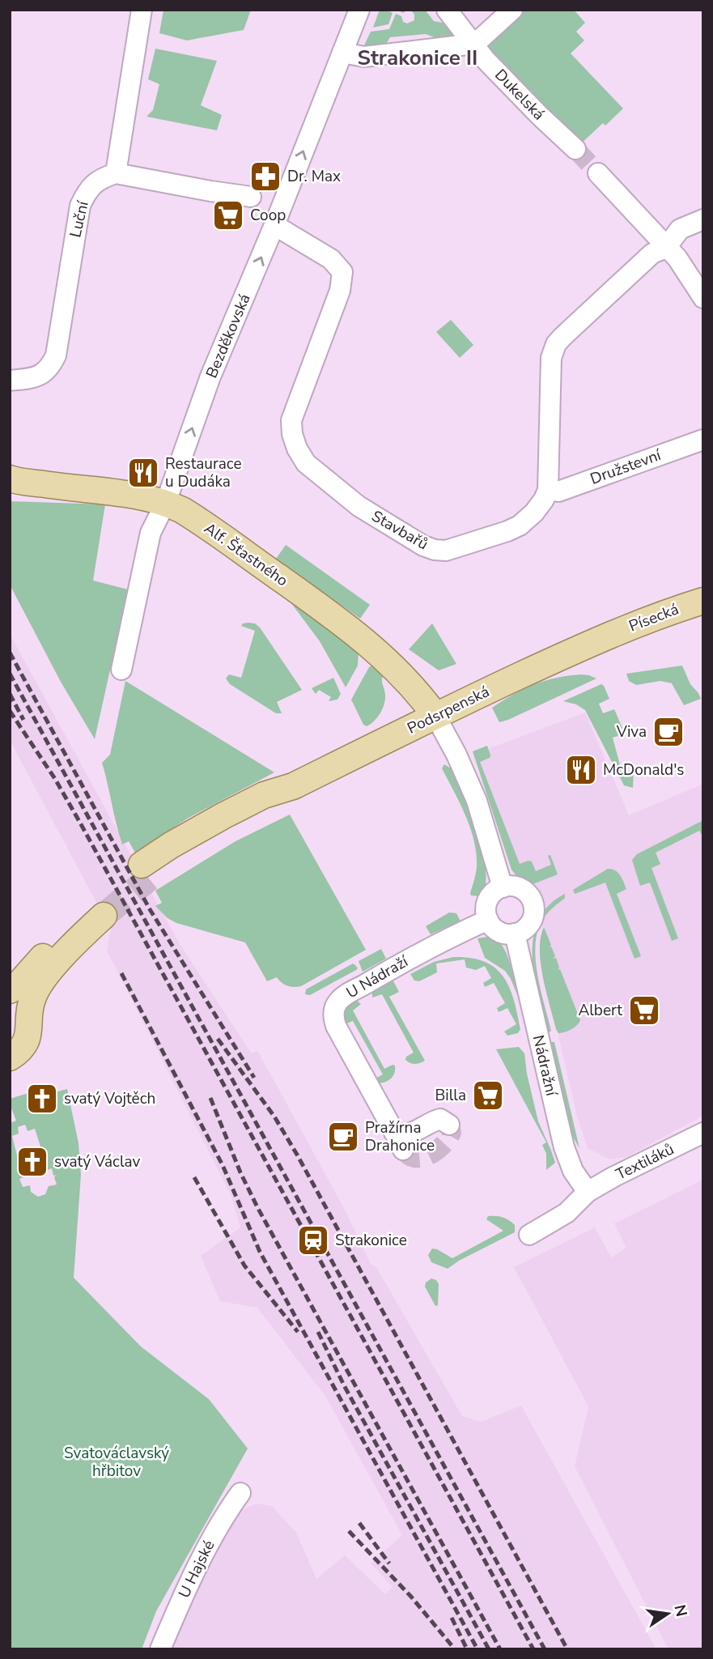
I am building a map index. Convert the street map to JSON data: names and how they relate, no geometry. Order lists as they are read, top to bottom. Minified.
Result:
{"streets":{"main road":["Alf. Šťastného","Písecká","Podsrpenská"],"street":["Dukelská","Luční","Bezděkovská","Družstevní","Stavbařů","U Nádraží","Nádražní","Textiláků","U Hajské"]},"crossings":[["Bezděkovská","Stavbařů"],["Bezděkovská","Alf. Šťastného"],["Družstevní","Stavbařů"],["Alf. Šťastného","Podsrpenská"],["Písecká","Podsrpenská"],["U Nádraží","Nádražní"],["Nádražní","Textiláků"]],"one_way":["Bezděkovská"],"districts":["Strakonice II"],"parks":["Svatováclavský hřbitov"],"places":{"pharmacy":["Dr. Max"],"supermarket":["Coop","Albert","Billa"],"restaurant":["Restaurace u Dudáka","McDonald's"],"cafe":["Viva","Pražírna Drahonice"],"church":["svatý Vojtěch","svatý Václav"],"station":["Strakonice"]},"north":"right"}
